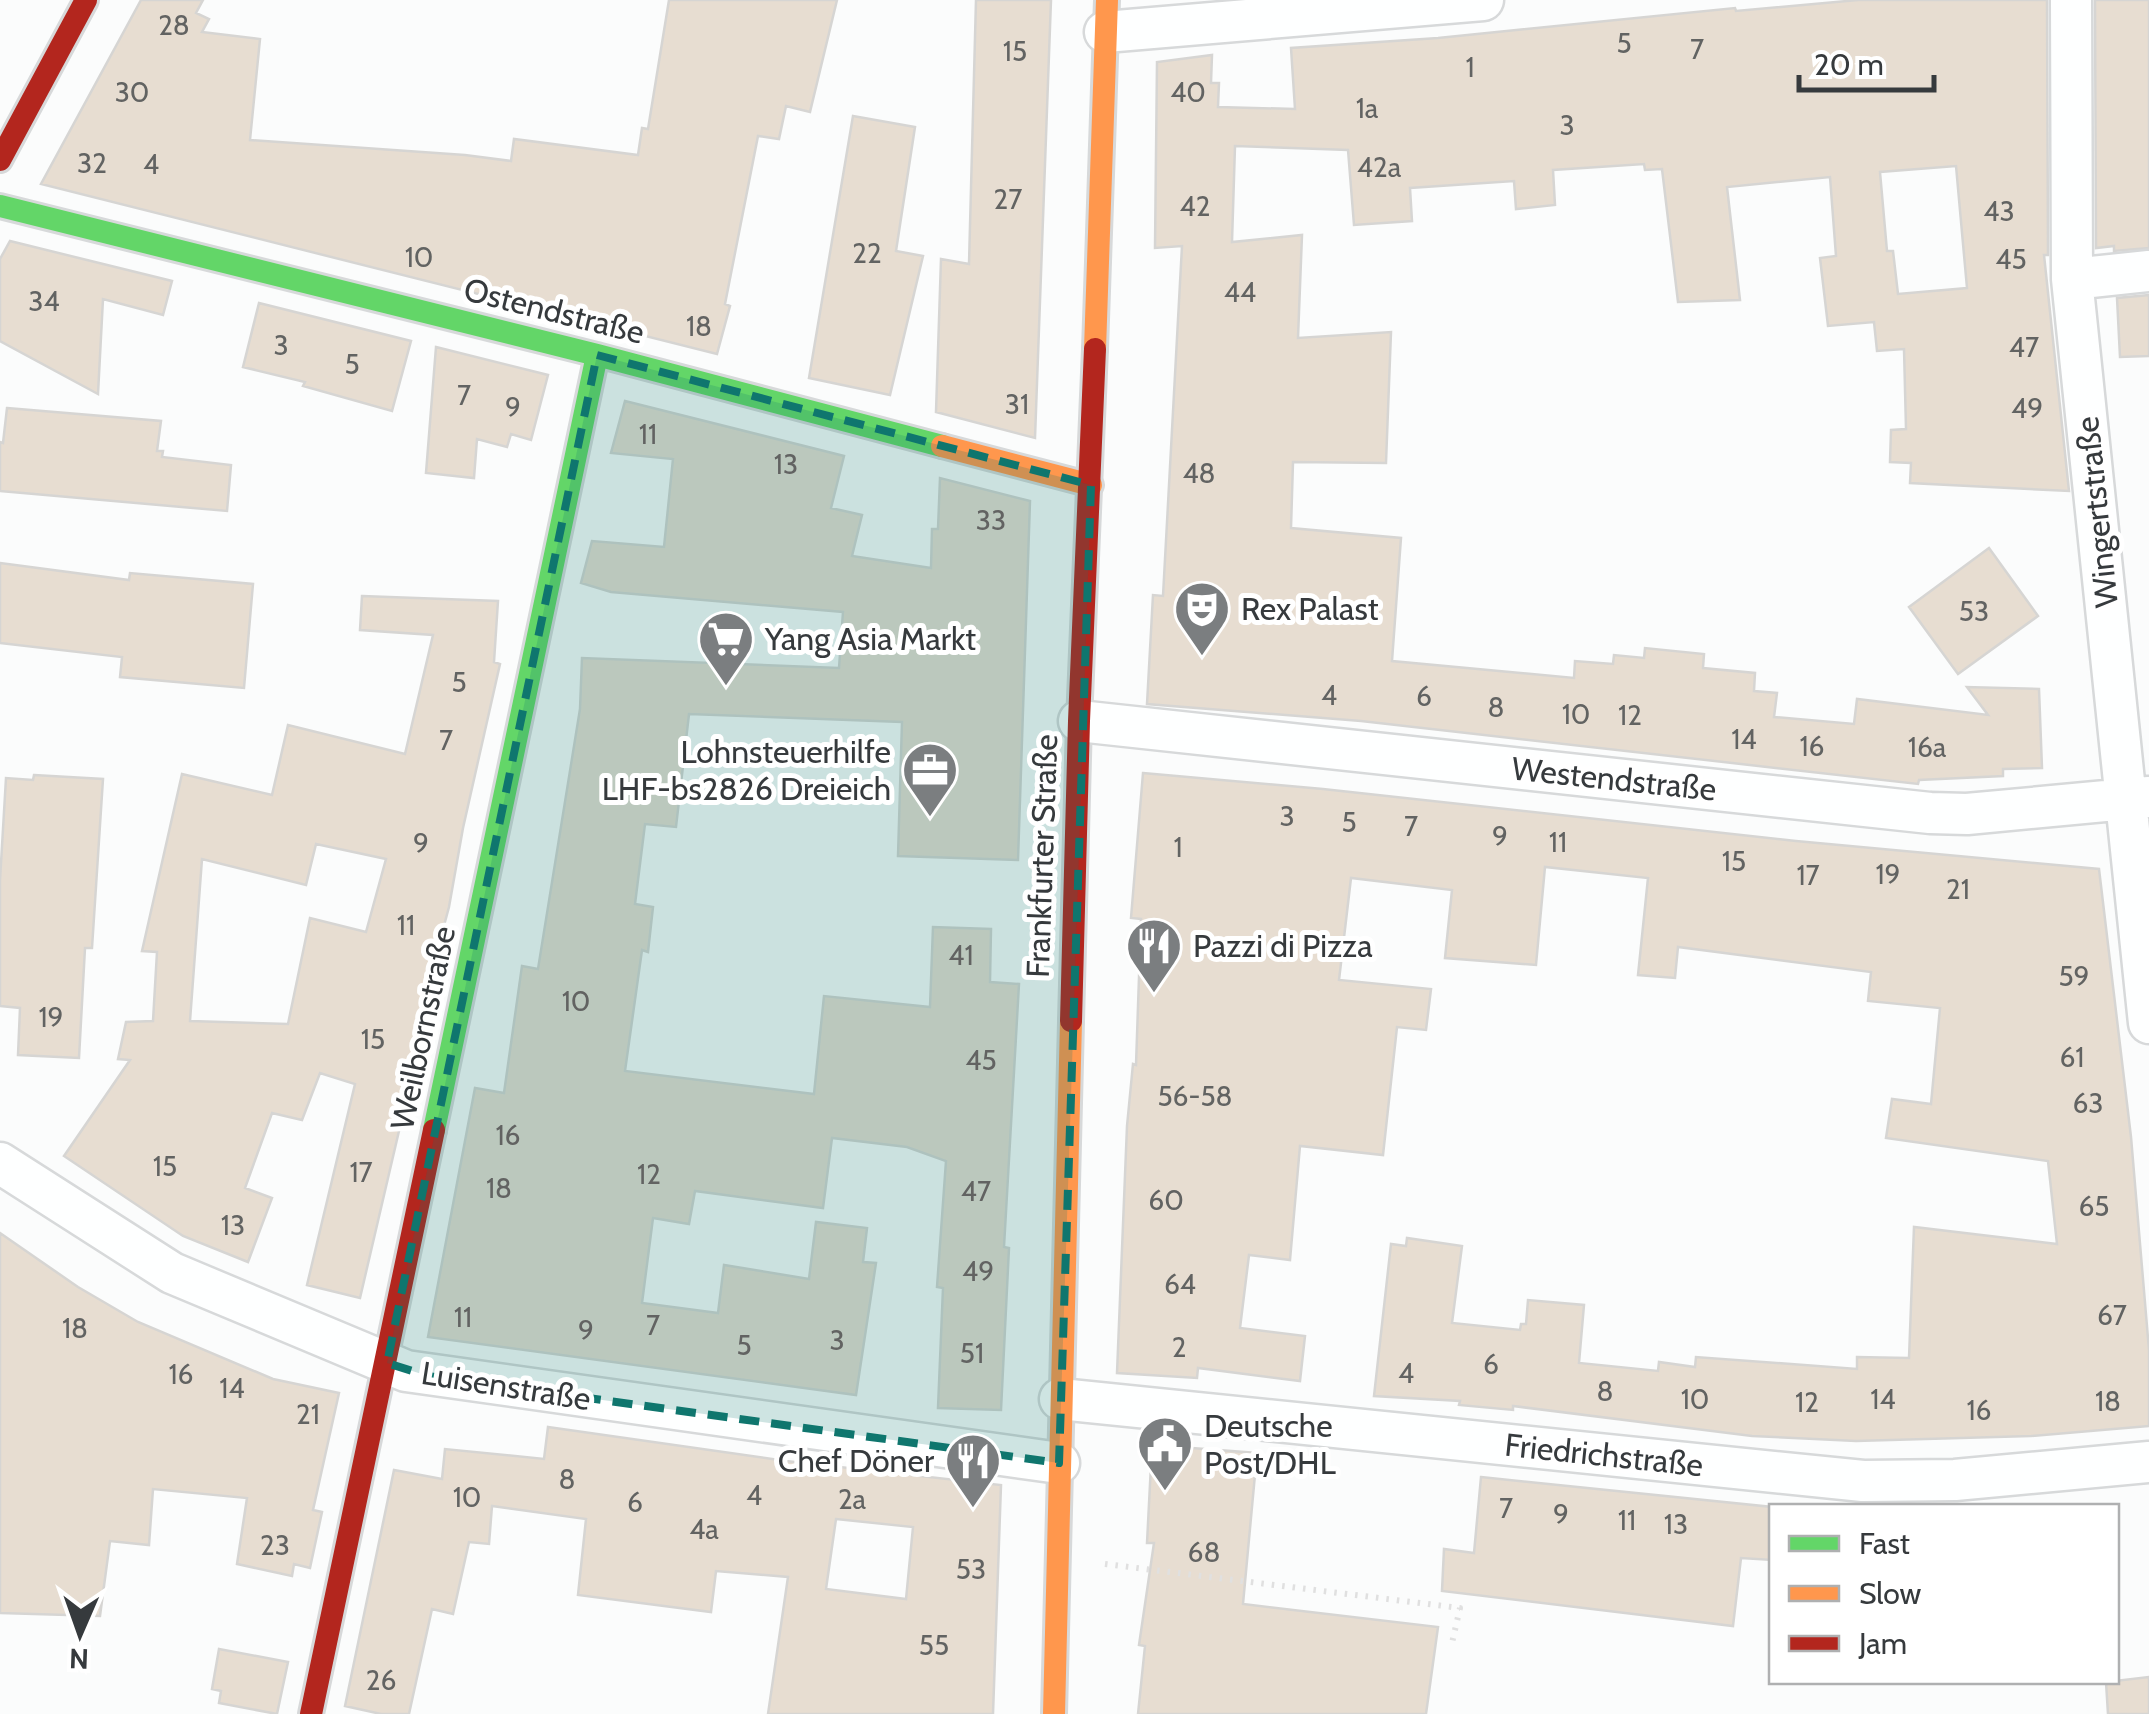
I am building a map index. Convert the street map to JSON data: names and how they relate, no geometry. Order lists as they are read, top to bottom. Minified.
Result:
{"streets":{"street":["Ostendstraße","Wingertstraße","Westendstraße","Frankfurter Straße","Weilbornstraße","Luisenstraße","Friedrichstraße"]},"crossings":[["Ostendstraße","Frankfurter Straße"],["Ostendstraße","Weilbornstraße"],["Wingertstraße","Westendstraße"],["Westendstraße","Frankfurter Straße"],["Frankfurter Straße","Luisenstraße"],["Frankfurter Straße","Friedrichstraße"],["Weilbornstraße","Luisenstraße"]],"places":{"theatre":["Rex Palast"],"supermarket":["Yang Asia Markt"],"office":["Lohnsteuerhilfe LHF-bs2826 Dreieich"],"restaurant":["Pazzi di Pizza","Chef Döner"],"public building":["Deutsche Post/DHL"]},"house_numbers":["28","5","7","15","1","30","40","1a","3","32","4","42a","27","42","43","22","10","45","44","34","18","3","47","5","7","31","9","49","11","13","48","33","53","5","4","6","8","10","12","14","7","16","16a","3","5","7","9","11","9","1","15","19","17","21","11","41","59","10","19","15","61","45","56-58","63","16","15","17","12","18","47","60","65","13","49","64","67","11","7","18","9","3","5","2","51","6","4","16","14","8","10","14","18","12","16","21","8","4","10","2a","6","7","9","11","13","4a","23","68","53","55","26"],"legend":["Fast","Slow","Jam"],"scale_bar":"20 m","north":"bottom"}
